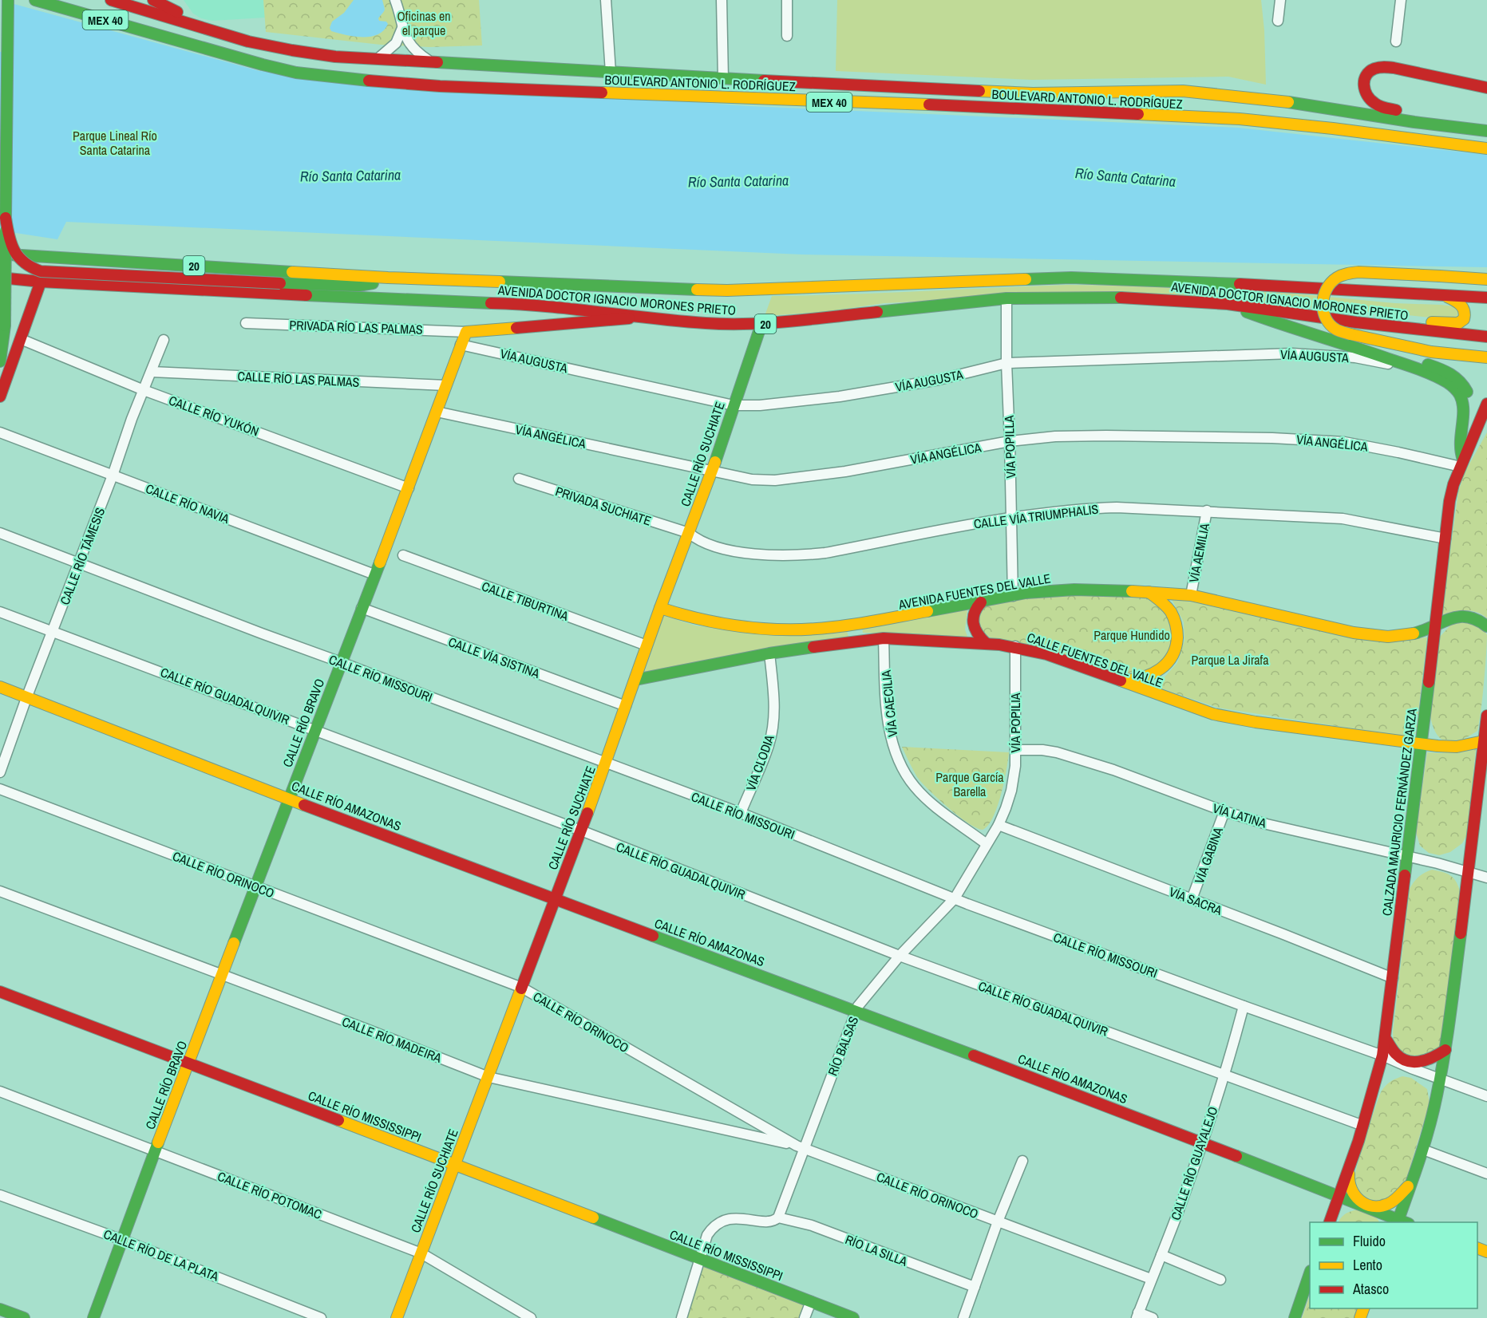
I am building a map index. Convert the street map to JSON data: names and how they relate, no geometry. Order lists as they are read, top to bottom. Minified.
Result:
{"streets":{"main road":["MEX 40","BOULEVARD ANTONIO L. RODRÍGUEZ","20","AVENIDA DOCTOR IGNACIO MORONES PRIETO","CALLE RÍO SUCHIATE","AVENIDA FUENTES DEL VALLE","CALLE FUENTES DEL VALLE","CALLE RÍO BRAVO","CALLE RÍO AMAZONAS","CALZADA MAURICIO FERNÁNDEZ GARZA","CALLE RÍO MISSISSIPPI"],"street":["PRIVADA RÍO LAS PALMAS","VÍA AUGUSTA","CALLE RÍO LAS PALMAS","CALLE RÍO YUKÓN","VÍA ANGÉLICA","VÍA POPILLA","CALLE RÍO NAVIA","PRIVADA SUCHIATE","CALLE VÍA TRIUMPHALIS","VÍA AEMILIA","CALLE RÍO TÁMESIS","CALLE TIBURTINA","CALLE VÍA SISTINA","CALLE RÍO MISSOURI","CALLE RÍO GUADALQUIVIR","VÍA CAECILIA","VÍA POPILIA","VÍA CLODIA","VÍA LATINA","VÍA GABINA","CALLE RÍO ORINOCO","VÍA SACRA","CALLE RÍO MADEIRA","RÍO BALSAS","CALLE RÍO GUAYALEJO","CALLE RÍO POTOMAC","RÍO LA SILLA","CALLE RÍO DE LA PLATA"]},"crossings":[["AVENIDA DOCTOR IGNACIO MORONES PRIETO","VÍA POPILLA"],["AVENIDA DOCTOR IGNACIO MORONES PRIETO","CALLE RÍO SUCHIATE"],["PRIVADA RÍO LAS PALMAS","CALLE RÍO BRAVO"],["VÍA AUGUSTA","VÍA POPILLA"],["VÍA AUGUSTA","CALLE RÍO SUCHIATE"],["VÍA AUGUSTA","CALLE RÍO BRAVO"],["CALLE RÍO LAS PALMAS","CALLE RÍO TÁMESIS"],["CALLE RÍO LAS PALMAS","CALLE RÍO BRAVO"],["CALLE RÍO YUKÓN","CALLE RÍO TÁMESIS"],["CALLE RÍO YUKÓN","CALLE RÍO BRAVO"],["VÍA ANGÉLICA","VÍA POPILLA"],["VÍA ANGÉLICA","CALLE RÍO SUCHIATE"],["VÍA ANGÉLICA","CALLE RÍO BRAVO"],["VÍA ANGÉLICA","CALZADA MAURICIO FERNÁNDEZ GARZA"],["VÍA POPILLA","CALLE VÍA TRIUMPHALIS"],["VÍA POPILLA","AVENIDA FUENTES DEL VALLE"],["CALLE RÍO SUCHIATE","PRIVADA SUCHIATE"],["CALLE RÍO SUCHIATE","CALLE VÍA TRIUMPHALIS"],["CALLE RÍO SUCHIATE","AVENIDA FUENTES DEL VALLE"],["CALLE RÍO SUCHIATE","CALLE TIBURTINA"],["CALLE RÍO SUCHIATE","CALLE VÍA SISTINA"],["CALLE RÍO SUCHIATE","CALLE FUENTES DEL VALLE"],["CALLE RÍO SUCHIATE","CALLE RÍO MISSOURI"],["CALLE RÍO SUCHIATE","CALLE RÍO GUADALQUIVIR"],["CALLE RÍO SUCHIATE","CALLE RÍO AMAZONAS"],["CALLE RÍO SUCHIATE","CALLE RÍO ORINOCO"],["CALLE RÍO SUCHIATE","CALLE RÍO MADEIRA"],["CALLE RÍO SUCHIATE","CALLE RÍO MISSISSIPPI"],["CALLE RÍO SUCHIATE","CALLE RÍO POTOMAC"],["CALLE RÍO NAVIA","CALLE RÍO TÁMESIS"],["CALLE RÍO NAVIA","CALLE RÍO BRAVO"],["PRIVADA SUCHIATE","CALLE VÍA TRIUMPHALIS"],["CALLE VÍA TRIUMPHALIS","VÍA AEMILIA"],["CALLE VÍA TRIUMPHALIS","CALZADA MAURICIO FERNÁNDEZ GARZA"],["VÍA AEMILIA","AVENIDA FUENTES DEL VALLE"],["CALLE RÍO TÁMESIS","CALLE RÍO MISSOURI"],["CALLE RÍO TÁMESIS","CALLE RÍO GUADALQUIVIR"],["CALLE RÍO TÁMESIS","CALLE RÍO AMAZONAS"],["AVENIDA FUENTES DEL VALLE","CALZADA MAURICIO FERNÁNDEZ GARZA"],["CALLE VÍA SISTINA","CALLE RÍO BRAVO"],["CALLE FUENTES DEL VALLE","VÍA CAECILIA"],["CALLE FUENTES DEL VALLE","VÍA POPILIA"],["CALLE FUENTES DEL VALLE","VÍA CLODIA"],["CALLE FUENTES DEL VALLE","CALZADA MAURICIO FERNÁNDEZ GARZA"],["CALLE RÍO MISSOURI","CALLE RÍO BRAVO"],["CALLE RÍO MISSOURI","VÍA POPILIA"],["CALLE RÍO MISSOURI","VÍA CLODIA"],["CALLE RÍO MISSOURI","CALZADA MAURICIO FERNÁNDEZ GARZA"],["CALLE RÍO MISSOURI","RÍO BALSAS"],["CALLE RÍO MISSOURI","CALLE RÍO GUAYALEJO"],["CALLE RÍO GUADALQUIVIR","CALLE RÍO BRAVO"],["CALLE RÍO GUADALQUIVIR","CALZADA MAURICIO FERNÁNDEZ GARZA"],["CALLE RÍO GUADALQUIVIR","RÍO BALSAS"],["CALLE RÍO GUADALQUIVIR","CALLE RÍO GUAYALEJO"],["VÍA CAECILIA","VÍA POPILIA"],["CALLE RÍO BRAVO","CALLE RÍO AMAZONAS"],["CALLE RÍO BRAVO","CALLE RÍO ORINOCO"],["CALLE RÍO BRAVO","CALLE RÍO MADEIRA"],["CALLE RÍO BRAVO","CALLE RÍO MISSISSIPPI"],["CALLE RÍO BRAVO","CALLE RÍO POTOMAC"],["CALLE RÍO BRAVO","CALLE RÍO DE LA PLATA"],["VÍA POPILIA","VÍA LATINA"],["VÍA POPILIA","VÍA SACRA"],["VÍA POPILIA","RÍO BALSAS"],["CALLE RÍO AMAZONAS","CALZADA MAURICIO FERNÁNDEZ GARZA"],["CALLE RÍO AMAZONAS","RÍO BALSAS"],["CALLE RÍO AMAZONAS","CALLE RÍO GUAYALEJO"],["CALZADA MAURICIO FERNÁNDEZ GARZA","VÍA LATINA"],["CALZADA MAURICIO FERNÁNDEZ GARZA","VÍA SACRA"],["VÍA LATINA","VÍA GABINA"],["VÍA GABINA","VÍA SACRA"],["CALLE RÍO ORINOCO","CALLE RÍO MADEIRA"],["CALLE RÍO ORINOCO","RÍO BALSAS"],["CALLE RÍO ORINOCO","CALLE RÍO GUAYALEJO"],["CALLE RÍO MADEIRA","RÍO BALSAS"],["RÍO BALSAS","RÍO LA SILLA"],["CALLE RÍO MISSISSIPPI","RÍO LA SILLA"]],"water":["Río Santa Catarina"],"parks":["Oficinas en el parque","Parque Lineal Río Santa Catarina","Parque Hundido","Parque La Jirafa","Parque García Barella"],"legend":["Fluido","Lento","Atasco"]}
